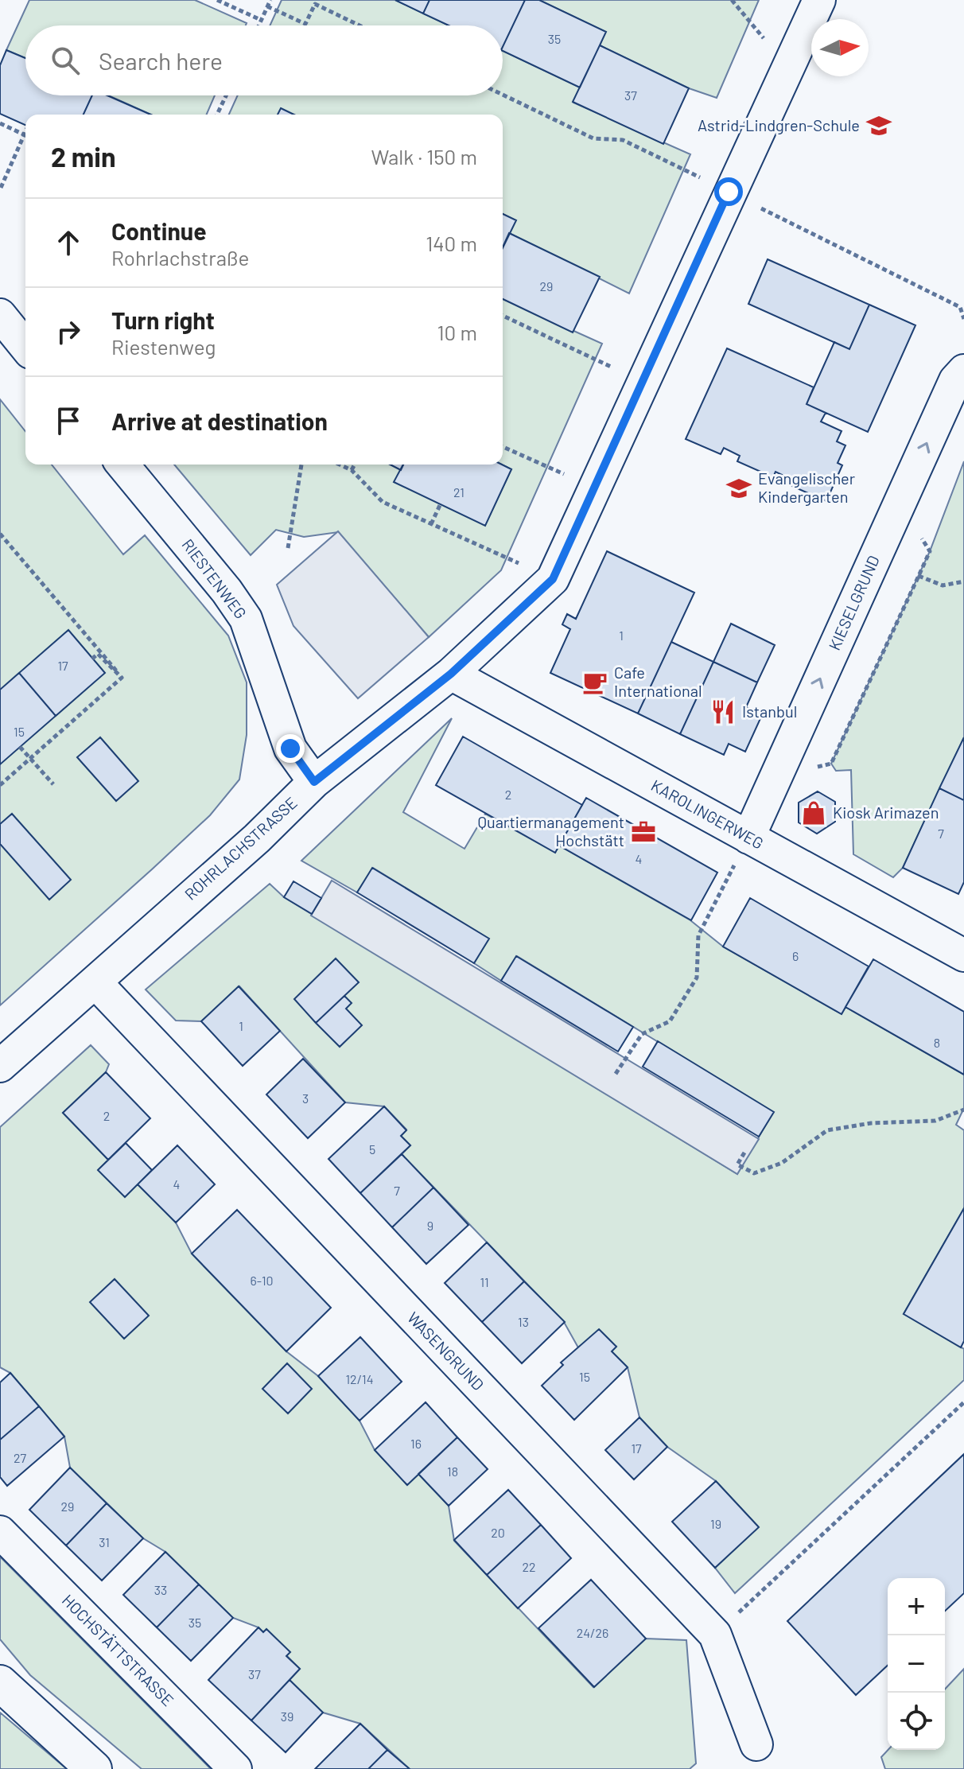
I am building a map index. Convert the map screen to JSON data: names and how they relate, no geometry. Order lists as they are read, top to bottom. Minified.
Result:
{"streets":{"street":["RIESTENWEG","KIESELGRUND","KAROLINGERWEG","ROHRLACHSTRASSE","WASENGRUND","HOCHSTÄTTSTRASSE"]},"crossings":[["RIESTENWEG","ROHRLACHSTRASSE"],["KIESELGRUND","KAROLINGERWEG"],["KAROLINGERWEG","ROHRLACHSTRASSE"],["ROHRLACHSTRASSE","WASENGRUND"]],"one_way":["KIESELGRUND"],"places":{"school or university":["Astrid-Lindgren-Schule","Evangelischer Kindergarten"],"cafe":["Cafe International"],"restaurant":["Istanbul"],"shop":["Kiosk Arimazen"],"office":["Quartiermanagement Hochstätt"]},"house_numbers":["35","37","29","21","1","17","15","2","7","4","6","1","8","3","2","5","4","7","9","6-10","11","13","15","12/14","16","17","27","18","29","19","20","31","22","33","35","24/26","37","39"],"north":"right","page":{"search":"Search here","heading":["2 min","Walk · 150 m"],"list":[["Continue","Rohrlachstraße","140 m"],["Turn right","Riestenweg","10 m"],"Arrive at destination"],"map_buttons":["+","−"]}}
